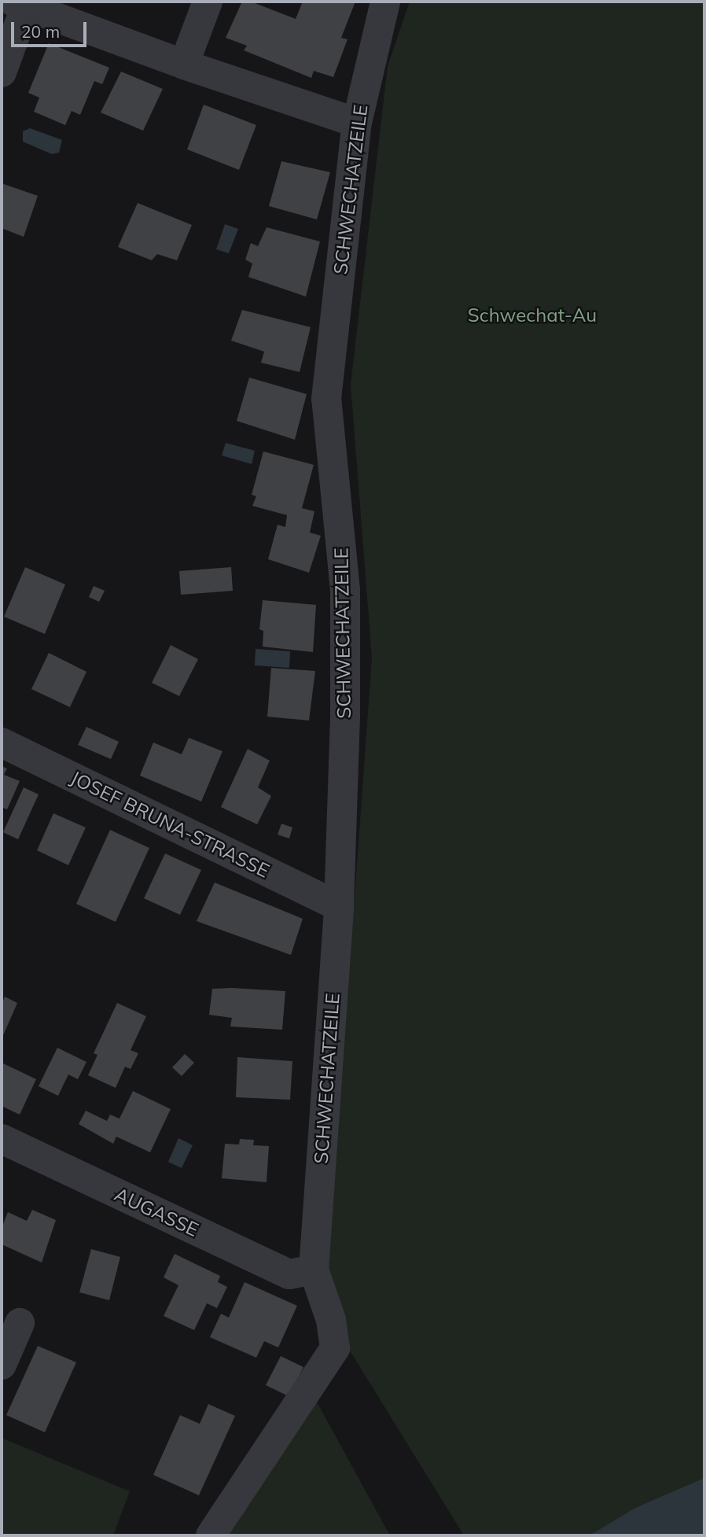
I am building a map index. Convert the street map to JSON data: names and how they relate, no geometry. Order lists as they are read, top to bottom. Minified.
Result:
{"streets":{"street":["SCHWECHATZEILE","JOSEF BRUNA-STRASSE","AUGASSE"]},"crossings":[["SCHWECHATZEILE","JOSEF BRUNA-STRASSE"],["SCHWECHATZEILE","AUGASSE"]],"parks":["Schwechat-Au"],"scale_bar":"20 m"}
